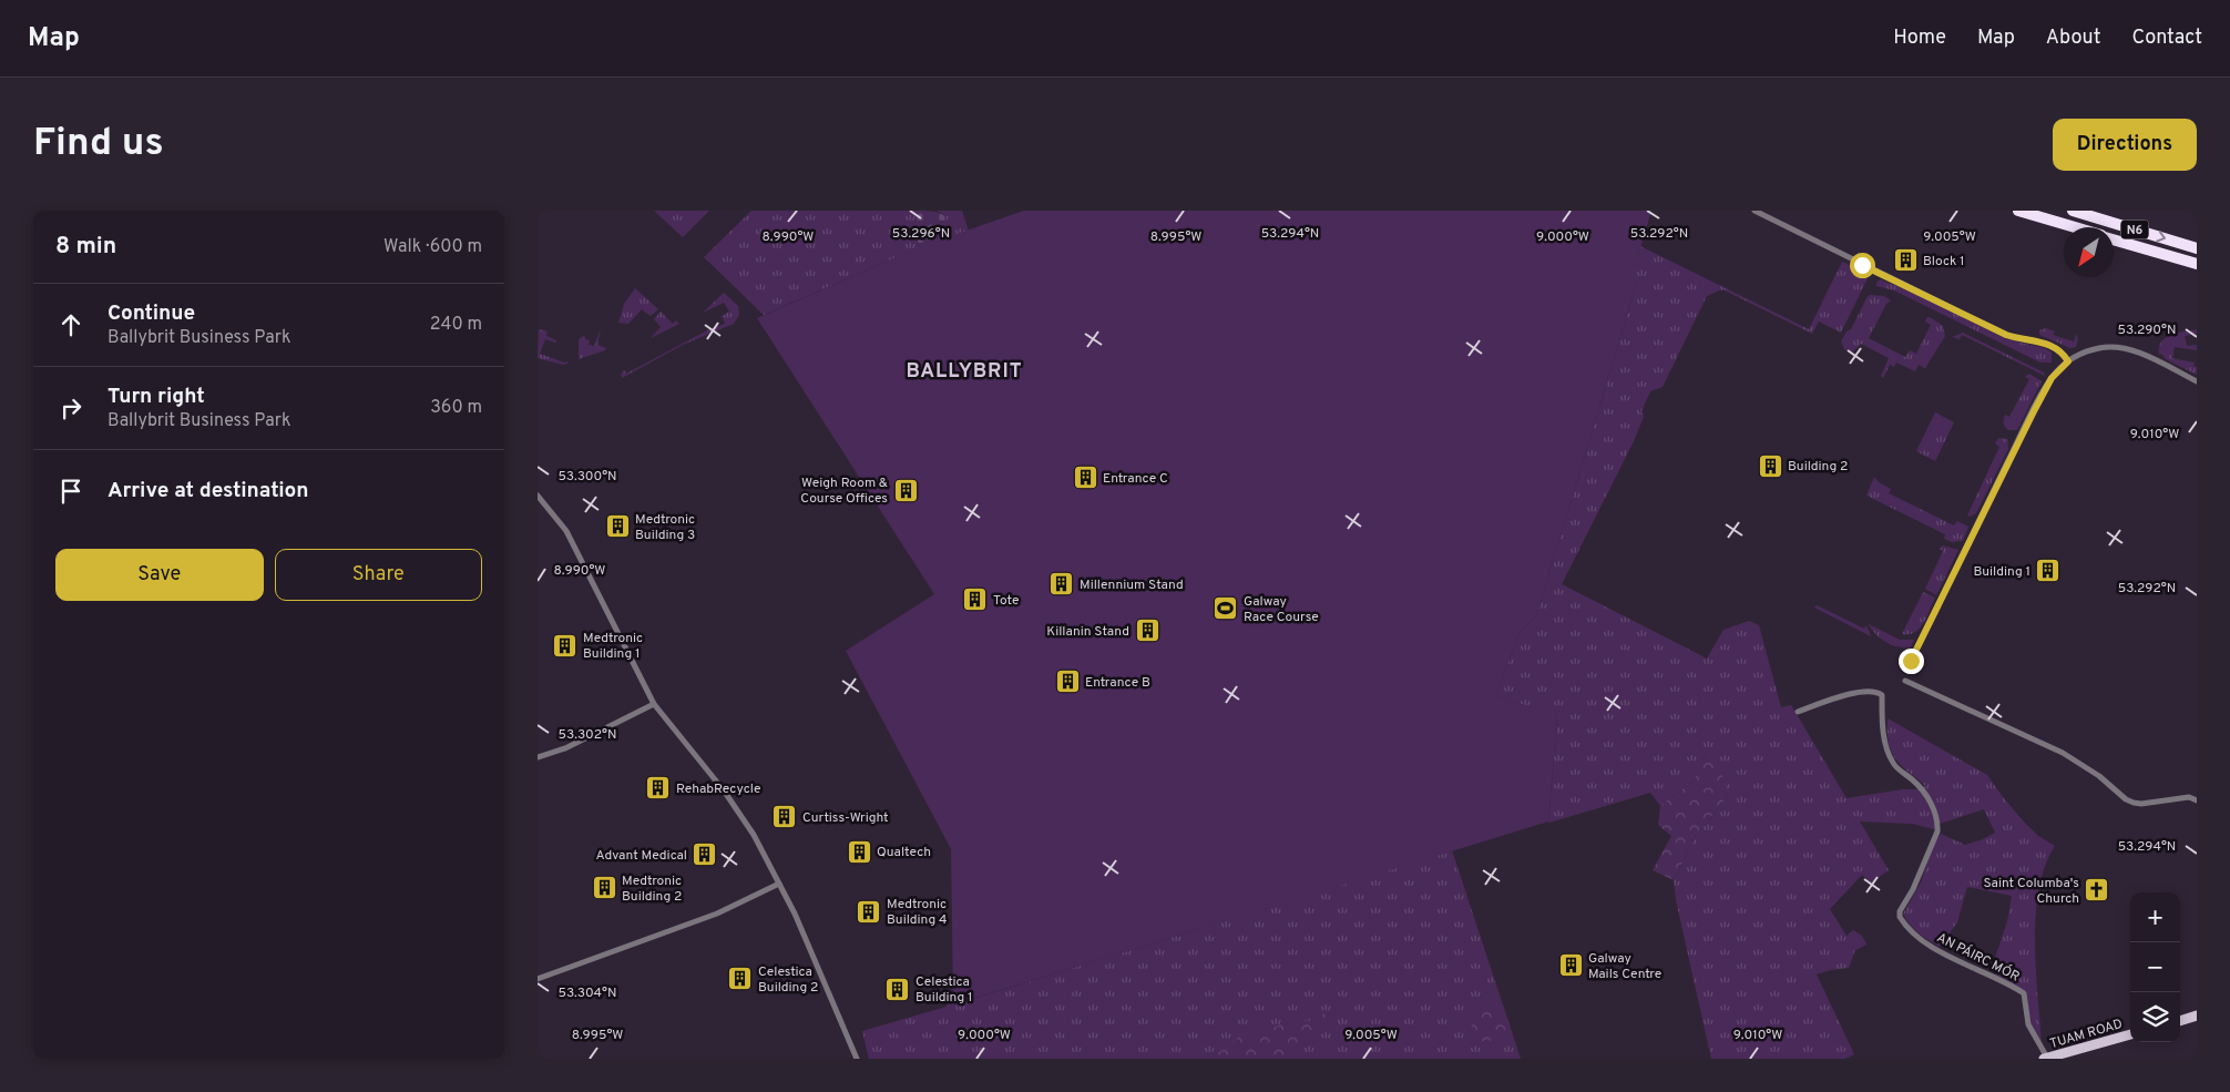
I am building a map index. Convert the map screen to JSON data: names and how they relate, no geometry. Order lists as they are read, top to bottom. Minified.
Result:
{"streets":{"highway":["N6"],"main road":["TUAM ROAD"],"street":["AN PÁIRC MÓR"]},"crossings":[["AN PÁIRC MÓR","TUAM ROAD"]],"districts":["BALLYBRIT"],"places":{"building":["Block 1","Building 2","Entrance C","Weigh Room & Course Offices","Medtronic Building 3","Building 1","Millennium Stand","Tote","Killanin Stand","Medtronic Building 1","Entrance B","RehabRecycle","Curtiss-Wright","Qualtech","Advant Medical","Medtronic Building 2","Medtronic Building 4","Galway Mails Centre","Celestica Building 2","Celestica Building 1"],"sports":["Galway Race Course"],"church":["Saint Columba's Church"]},"north":"bottom left","page":{"header":"Map","nav":["Home","Map","About","Contact"],"buttons":["Directions",["Save","Share"]],"title":"Find us","heading":["8 min","Walk · 600 m"],"list":[["Continue","Ballybrit Business Park","240 m"],["Turn right","Ballybrit Business Park","360 m"],"Arrive at destination"],"map_buttons":["+","−"]},"coordinates":["53.296°N","53.294°N","53.292°N","8.990°W","8.995°W","9.000°W","9.005°W","53.290°N","9.010°W","53.300°N","53.302°N","53.304°N"]}
